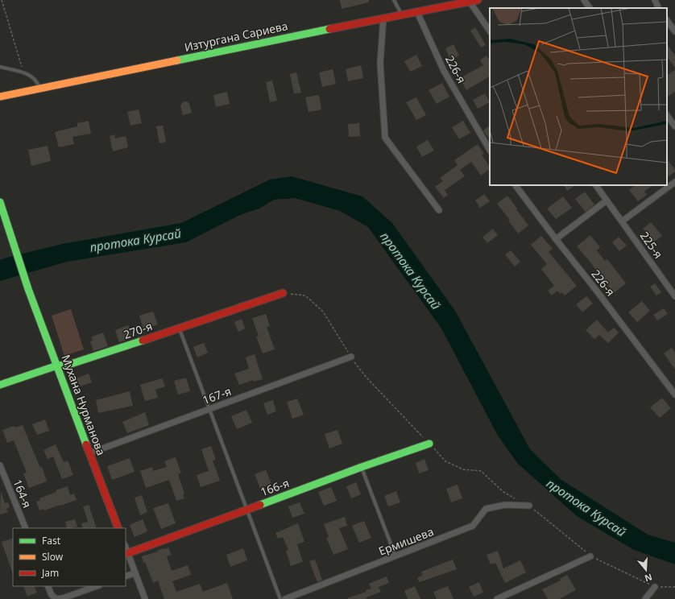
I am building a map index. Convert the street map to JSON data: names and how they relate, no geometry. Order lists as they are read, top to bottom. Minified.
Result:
{"streets":{"street":["Изтургана Сариева","226-я","225-я","270-я","167-я","Мухана Нурманова","166-я","164-я","Ермишева"]},"crossings":[["Изтургана Сариева","226-я"],["270-я","Мухана Нурманова"],["167-я","Мухана Нурманова"]],"water":["протока Курсай"],"legend":["Fast","Slow","Jam"],"north":"bottom"}
